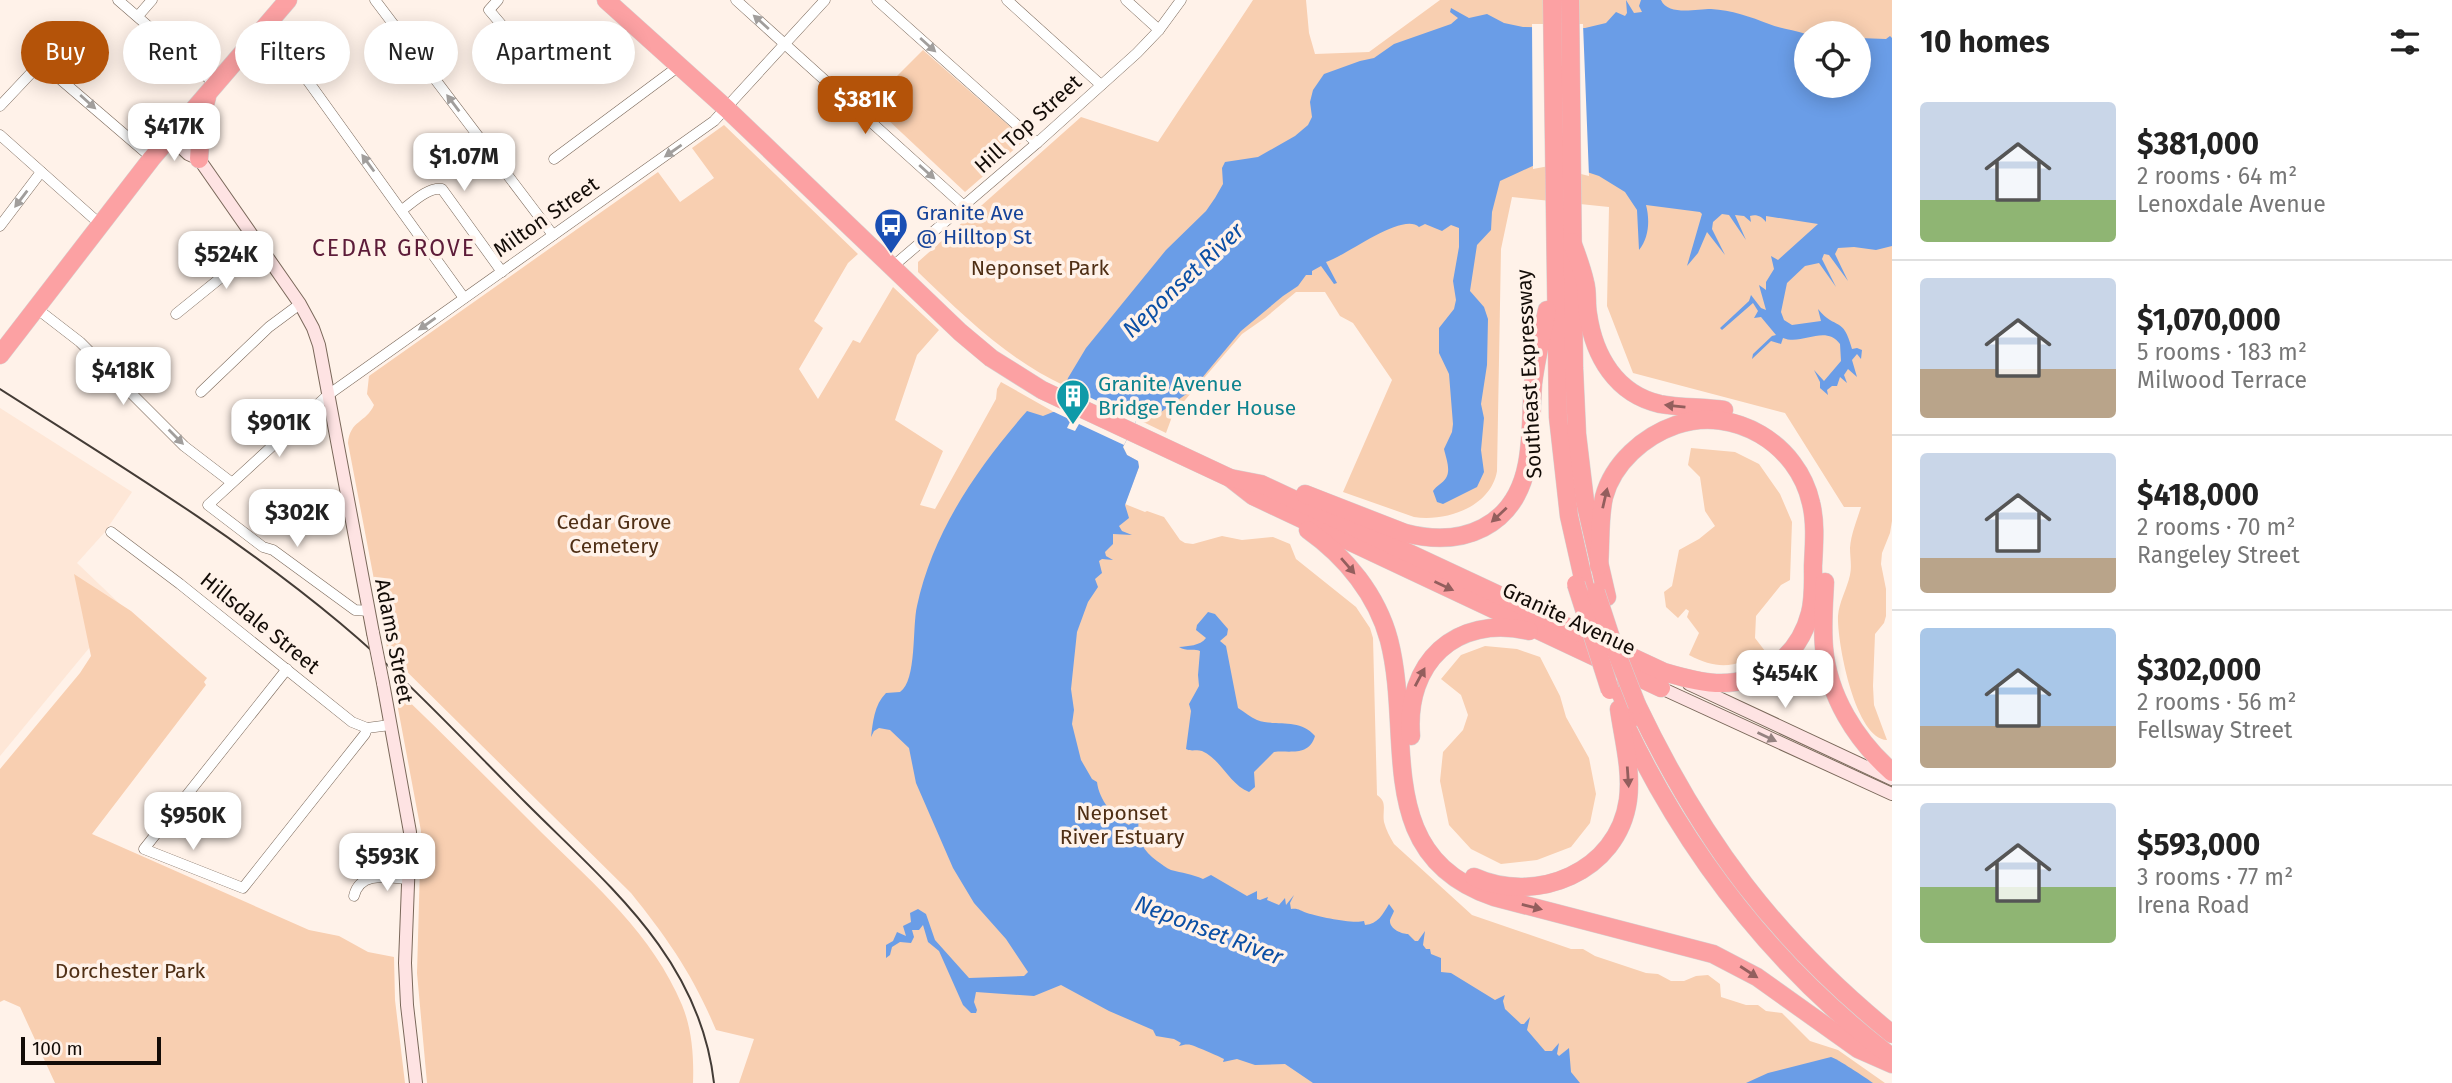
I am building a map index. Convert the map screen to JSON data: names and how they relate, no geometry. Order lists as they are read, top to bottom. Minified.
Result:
{"streets":{"highway":["Southeast Expressway","Granite Avenue"],"main road":["Adams Street"],"street":["Hill Top Street","Milton Street","Hillsdale Street"]},"crossings":[["Hill Top Street","Granite Avenue"],["Milton Street","Granite Avenue"],["Milton Street","Adams Street"]],"districts":["CEDAR GROVE"],"water":["Neponset River"],"parks":["Neponset Park","Cedar Grove Cemetery","Neponset River Estuary","Dorchester Park"],"places":{"bus stop":["Granite Ave @ Hilltop St"],"building":["Granite Avenue Bridge Tender House"]},"scale_bar":"100 m","page":{"heading":"10 homes","chip":["Buy","Rent","Filters","New","Apartment"],"price":["$381K","$417K","$1.07M","$524K","$418K","$901K","$302K","$454K","$950K","$593K"],"list":[{"name":"$381,000","note":"2 rooms · 64 m² · Lenoxdale Avenue"},{"name":"$1,070,000","note":"5 rooms · 183 m² · Milwood Terrace"},{"name":"$418,000","note":"2 rooms · 70 m² · Rangeley Street"},{"name":"$302,000","note":"2 rooms · 56 m² · Fellsway Street"},{"name":"$593,000","note":"3 rooms · 77 m² · Irena Road"}],"scale":"100 m"}}
